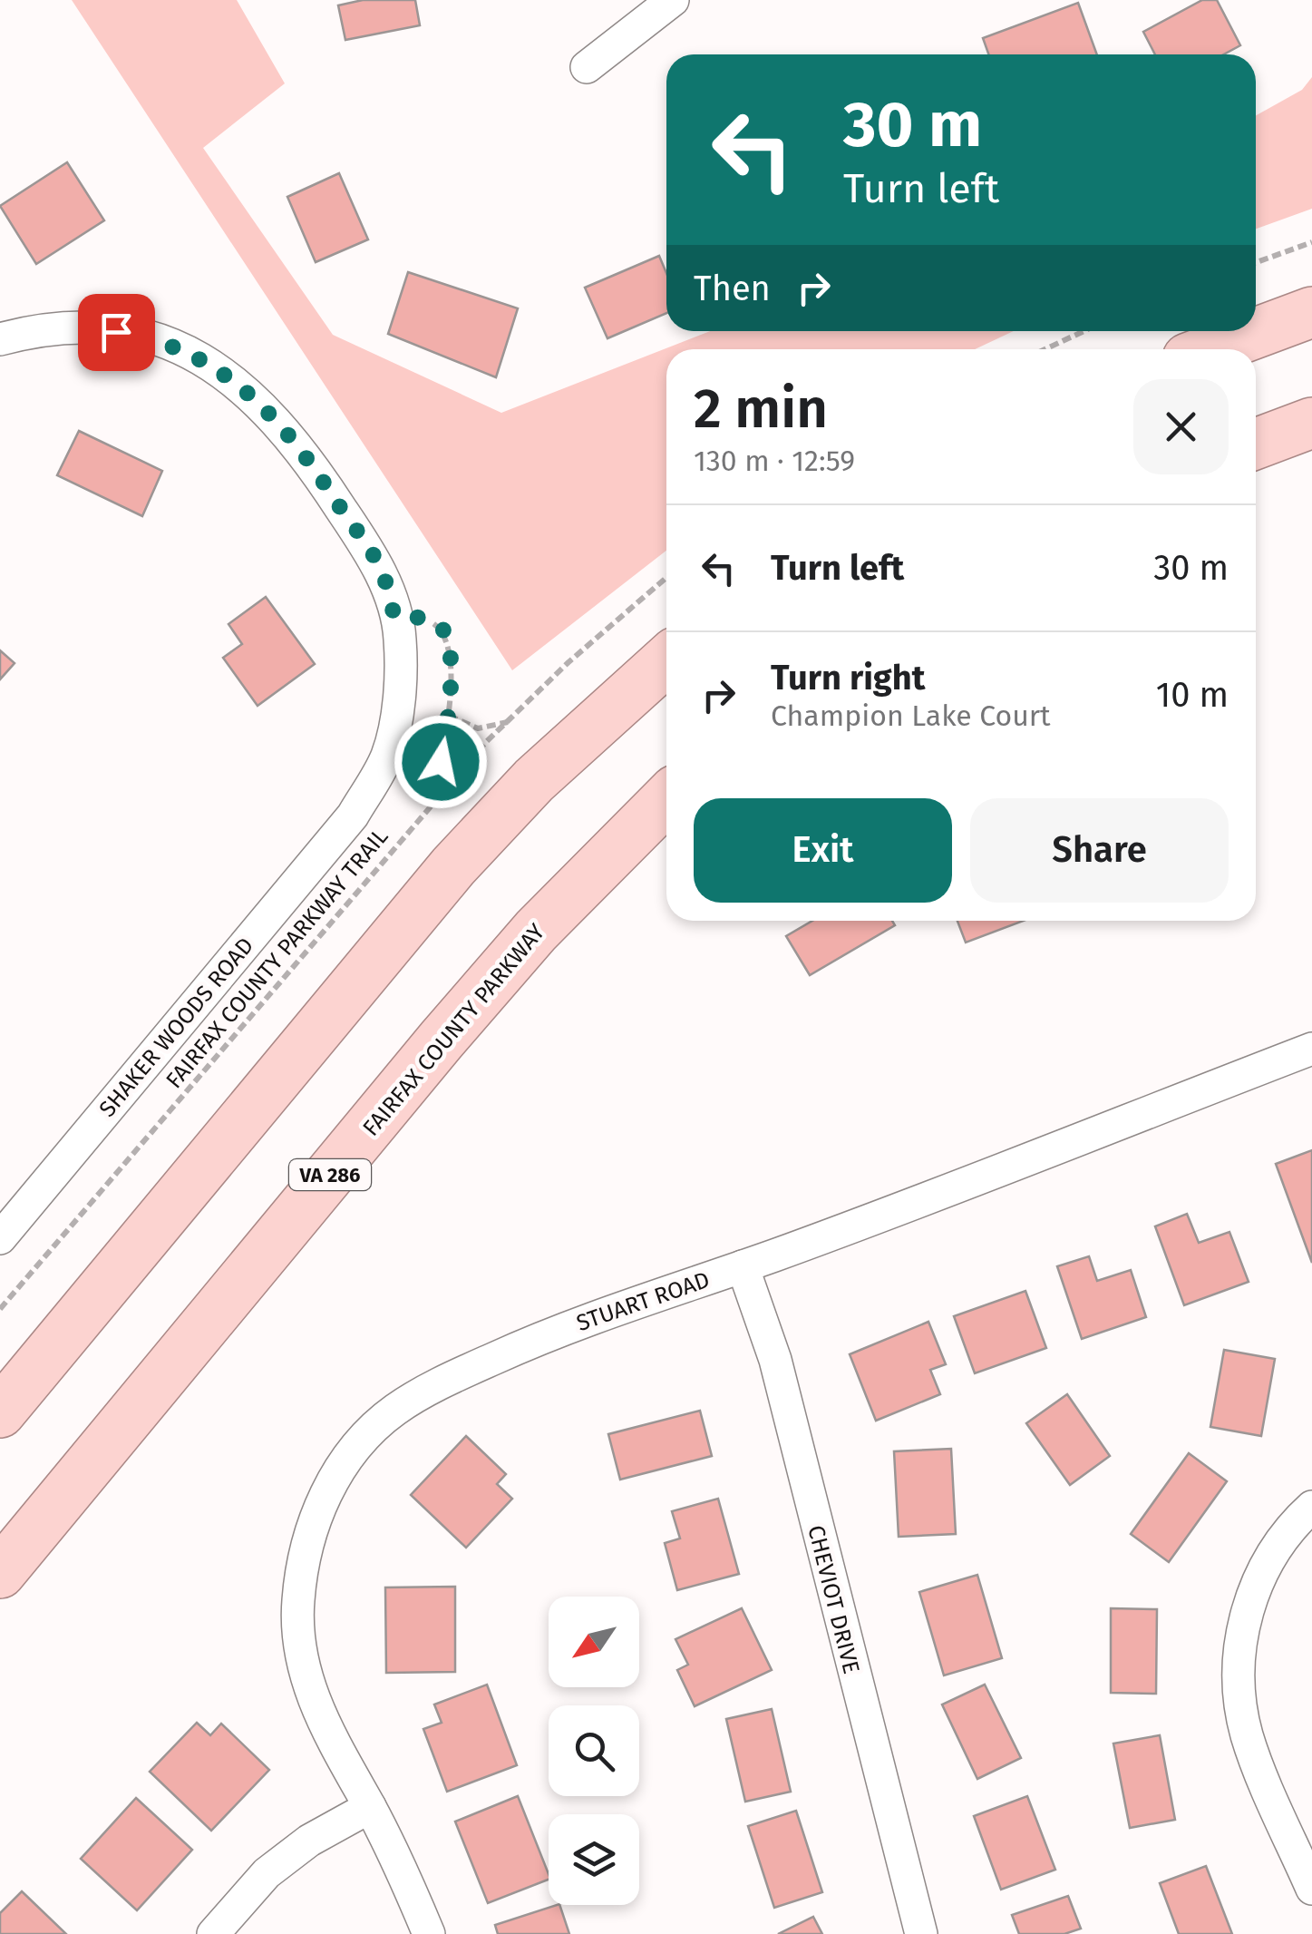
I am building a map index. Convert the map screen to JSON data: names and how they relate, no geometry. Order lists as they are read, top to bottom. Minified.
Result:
{"streets":{"highway":["FAIRFAX COUNTY PARKWAY","VA 286"],"street":["SHAKER WOODS ROAD","STUART ROAD","CHEVIOT DRIVE"],"path":["FAIRFAX COUNTY PARKWAY TRAIL"]},"crossings":[["STUART ROAD","CHEVIOT DRIVE"]],"north":"bottom left","page":{"turn":["30 m","Turn left"],"then":"Then","heading":["2 min","130 m · 12:59"],"list":[{"name":"Turn left","value":"30 m"},{"name":"Turn right","note":"Champion Lake Court","value":"10 m"}],"buttons":["Exit","Share"]}}
